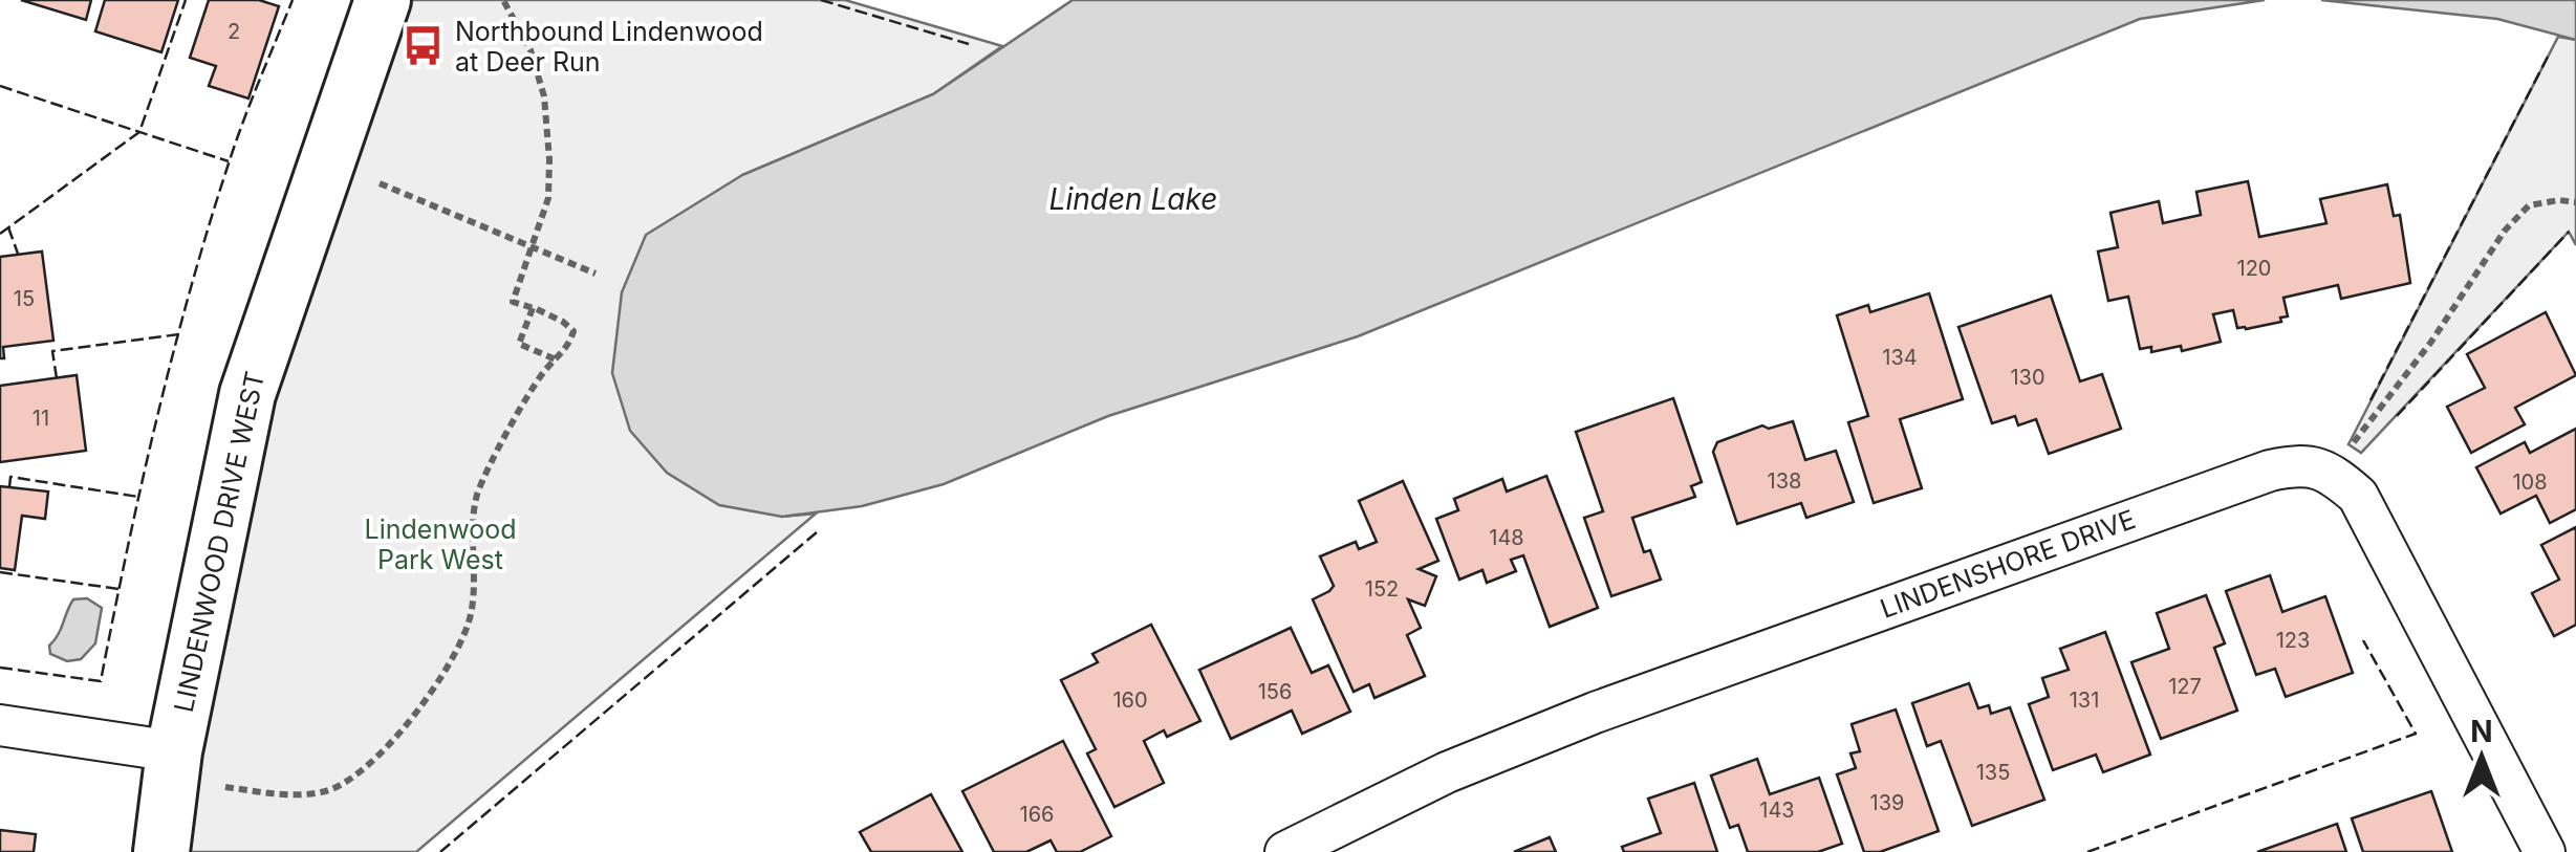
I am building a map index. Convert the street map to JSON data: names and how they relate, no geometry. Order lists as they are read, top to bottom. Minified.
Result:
{"streets":{"street":["LINDENWOOD DRIVE WEST","LINDENSHORE DRIVE"]},"water":["Linden Lake"],"parks":["Lindenwood Park West"],"places":{"bus stop":["Northbound Lindenwood at Deer Run"]},"house_numbers":["2","120","15","134","130","11","138","108","148","152","123","127","156","160","131","135","139","143","166"],"north":"top"}
